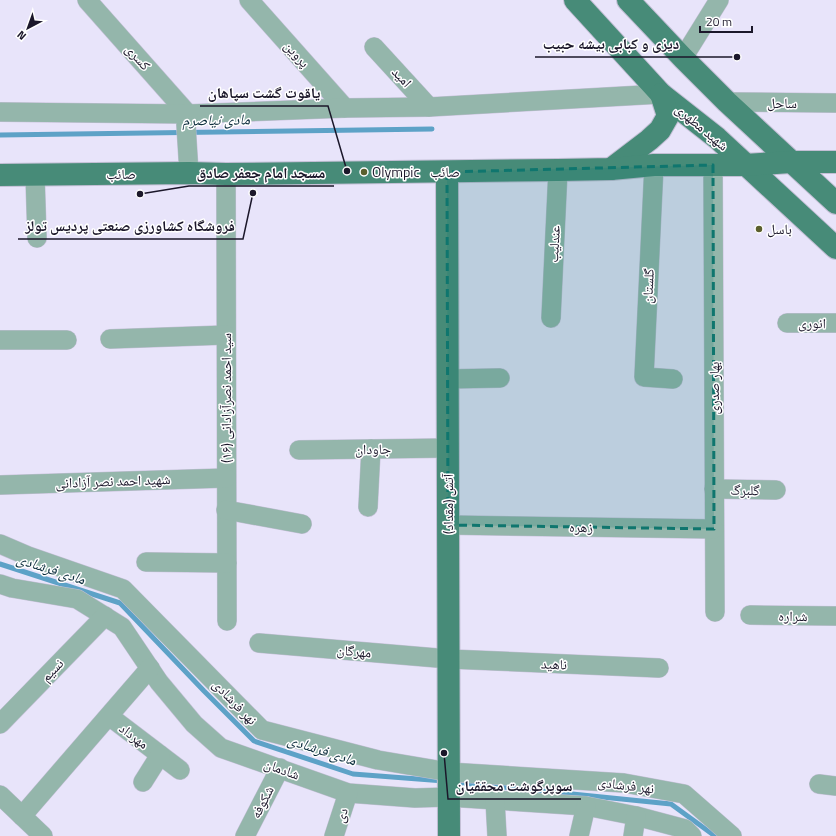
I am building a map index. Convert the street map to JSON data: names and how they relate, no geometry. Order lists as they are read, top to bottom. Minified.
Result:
{"streets":{"main road":["شهید مطهری","صائب","آتش (مقداد)"],"street":["پروین","کسری","امید","ساحل","عندلیب","گلستان","انوری","بهار صدری","سید احمد نصرآزادانی (۱۶)","جاودان","شهید احمد نصر آزادانی","گلبرگ","زهره","شراره","مهرگان","ناهید","نسیم","نهر فرشادی","مهرداد","شادمان","شکوفه","دی"]},"crossings":[["شهید مطهری","صائب"],["صائب","عندلیب"],["صائب","گلستان"],["صائب","بهار صدری"],["صائب","سید احمد نصرآزادانی (۱۶)"],["صائب","آتش (مقداد)"],["بهار صدری","گلبرگ"],["بهار صدری","زهره"],["سید احمد نصرآزادانی (۱۶)","شهید احمد نصر آزادانی"],["جاودان","آتش (مقداد)"],["آتش (مقداد)","زهره"],["آتش (مقداد)","مهرگان"],["آتش (مقداد)","ناهید"],["آتش (مقداد)","نهر فرشادی"],["آتش (مقداد)","شادمان"],["مهرگان","ناهید"],["نسیم","شادمان"],["نهر فرشادی","شادمان"],["شادمان","شکوفه"],["شادمان","دی"]],"water":["مادی نیاصرم","مادی فرشادی"],"places":["دیزی و کبابی بیشه حبیب","یاقوت گشت سپاهان","Olympic","فروشگاه کشاورزی صنعتی پردیس تولز","مسجد امام جعفر صادق","باسل","سوپرگوشت محققیان"],"scale_bar":"20 m","north":"bottom left"}
